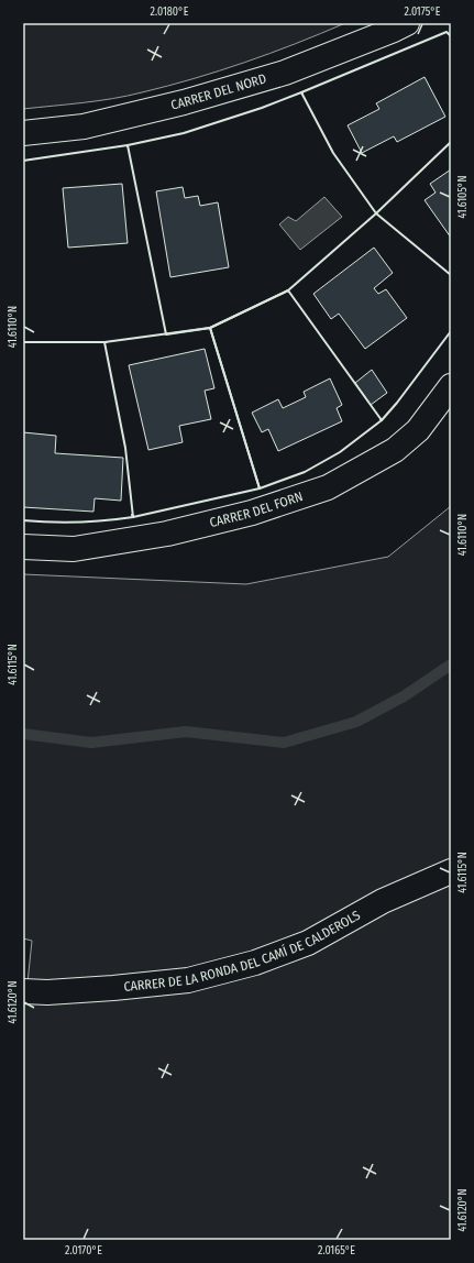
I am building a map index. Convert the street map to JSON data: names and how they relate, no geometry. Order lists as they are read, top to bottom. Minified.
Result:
{"streets":{"street":["CARRER DEL NORD","CARRER DEL FORN","CARRER DE LA RONDA DEL CAMÍ DE CALDEROLS"]},"coordinates":["2.0180°E","2.0175°E","41.6105°N","41.6110°N","41.6115°N","41.6120°N","2.0170°E","2.0165°E"]}
